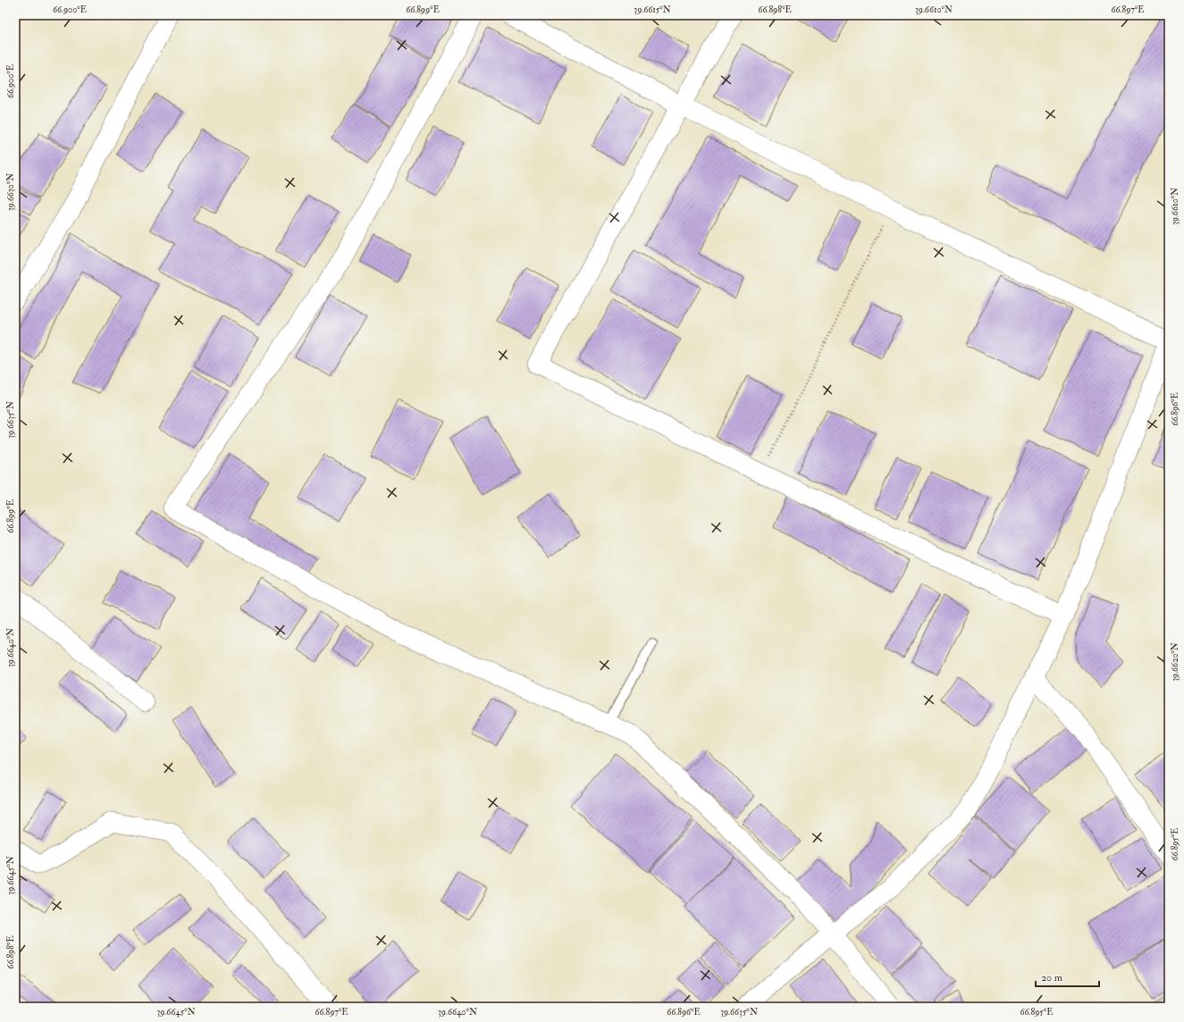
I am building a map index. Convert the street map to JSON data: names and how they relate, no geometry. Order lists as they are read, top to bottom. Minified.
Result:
{"scale_bar":"20 m","coordinates":["66.900°E","66.899°E","39.6615°N","66.898°E","39.6610°N","66.897°E","39.6630°N","66.896°E","39.6635°N","39.6640°N","39.6620°N","66.895°E","39.6645°N"]}
